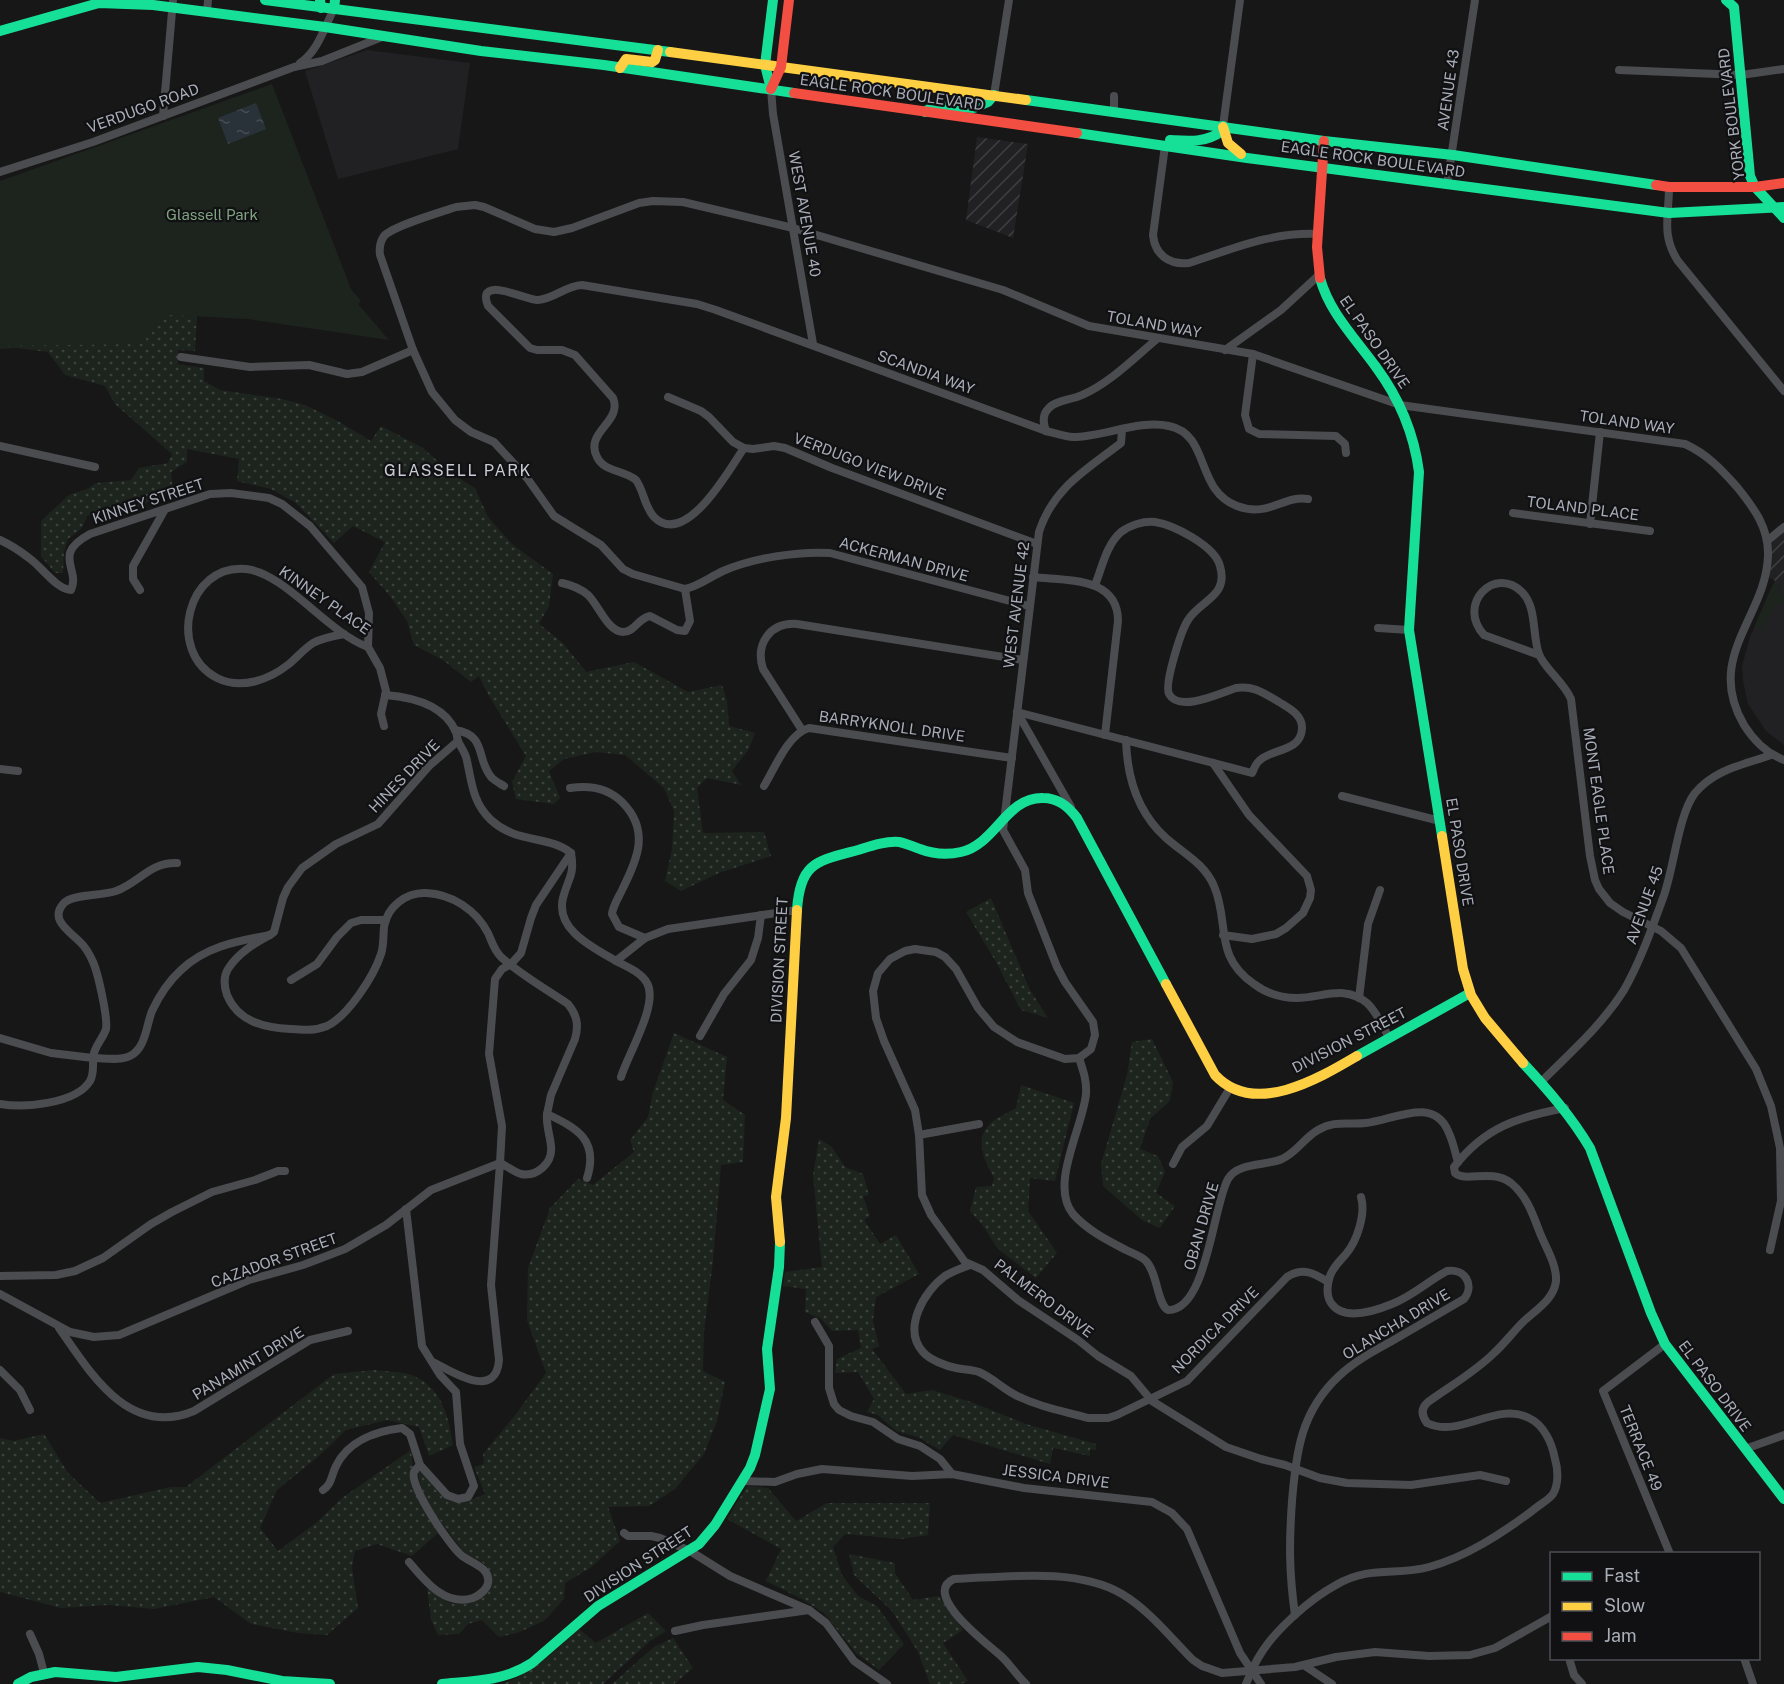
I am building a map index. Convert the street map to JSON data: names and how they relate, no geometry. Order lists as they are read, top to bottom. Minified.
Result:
{"streets":{"street":["AVENUE 43","EAGLE ROCK BOULEVARD","VERDUGO ROAD","YORK BOULEVARD","WEST AVENUE 40","TOLAND WAY","EL PASO DRIVE","SCANDIA WAY","VERDUGO VIEW DRIVE","KINNEY STREET","TOLAND PLACE","ACKERMAN DRIVE","KINNEY PLACE","WEST AVENUE 42","BARRYKNOLL DRIVE","HINES DRIVE","MONT EAGLE PLACE","AVENUE 45","DIVISION STREET","OBAN DRIVE","CAZADOR STREET","PALMERO DRIVE","OLANCHA DRIVE","NORDICA DRIVE","PANAMINT DRIVE","TERRACE 49","JESSICA DRIVE"]},"crossings":[["AVENUE 43","EAGLE ROCK BOULEVARD"],["EAGLE ROCK BOULEVARD","VERDUGO ROAD"],["EAGLE ROCK BOULEVARD","YORK BOULEVARD"],["EAGLE ROCK BOULEVARD","WEST AVENUE 40"],["EAGLE ROCK BOULEVARD","EL PASO DRIVE"],["WEST AVENUE 40","TOLAND WAY"],["WEST AVENUE 40","SCANDIA WAY"],["TOLAND WAY","EL PASO DRIVE"],["TOLAND WAY","AVENUE 45"],["EL PASO DRIVE","AVENUE 45"],["EL PASO DRIVE","DIVISION STREET"],["EL PASO DRIVE","TERRACE 49"],["SCANDIA WAY","VERDUGO VIEW DRIVE"],["SCANDIA WAY","WEST AVENUE 42"],["VERDUGO VIEW DRIVE","WEST AVENUE 42"],["KINNEY STREET","KINNEY PLACE"],["ACKERMAN DRIVE","WEST AVENUE 42"],["WEST AVENUE 42","BARRYKNOLL DRIVE"],["WEST AVENUE 42","DIVISION STREET"],["MONT EAGLE PLACE","AVENUE 45"],["DIVISION STREET","JESSICA DRIVE"],["OBAN DRIVE","PALMERO DRIVE"],["CAZADOR STREET","PANAMINT DRIVE"],["PALMERO DRIVE","OLANCHA DRIVE"],["PALMERO DRIVE","NORDICA DRIVE"],["OLANCHA DRIVE","NORDICA DRIVE"]],"districts":["GLASSELL PARK"],"parks":["Glassell Park"],"legend":["Fast","Slow","Jam"]}
